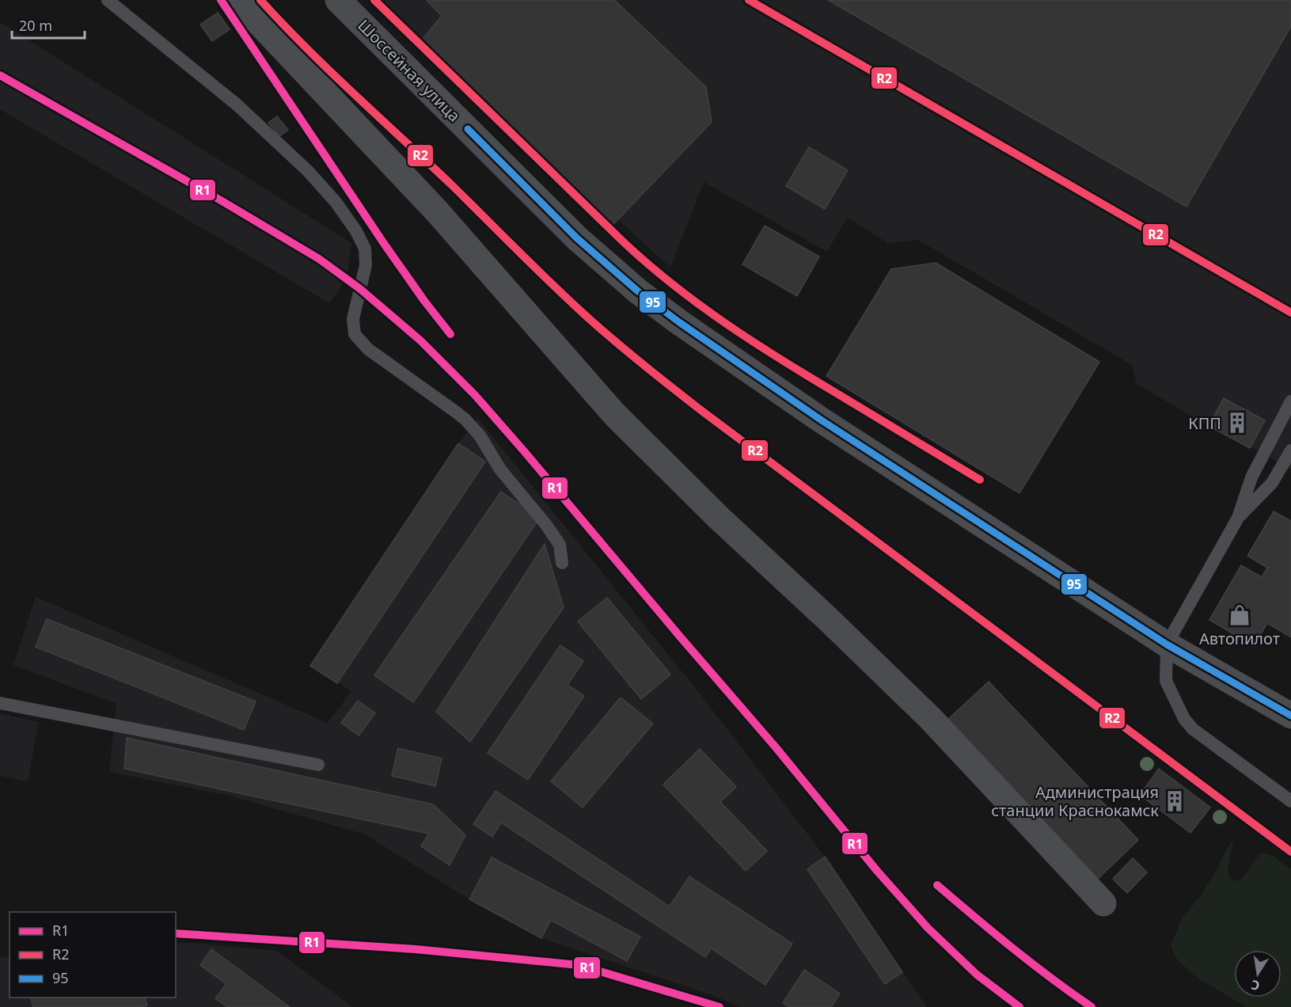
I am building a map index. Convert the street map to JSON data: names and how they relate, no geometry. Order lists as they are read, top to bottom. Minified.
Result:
{"streets":{"street":["Шоссейная улица"]},"places":{"building":["КПП","Администрация станции Краснокамск"],"shop":["Автопилот"]},"lines":["transit line R1","transit line R2","transit line 95"],"legend":["R1","R2","95"],"scale_bar":"20 m","north":"bottom"}
